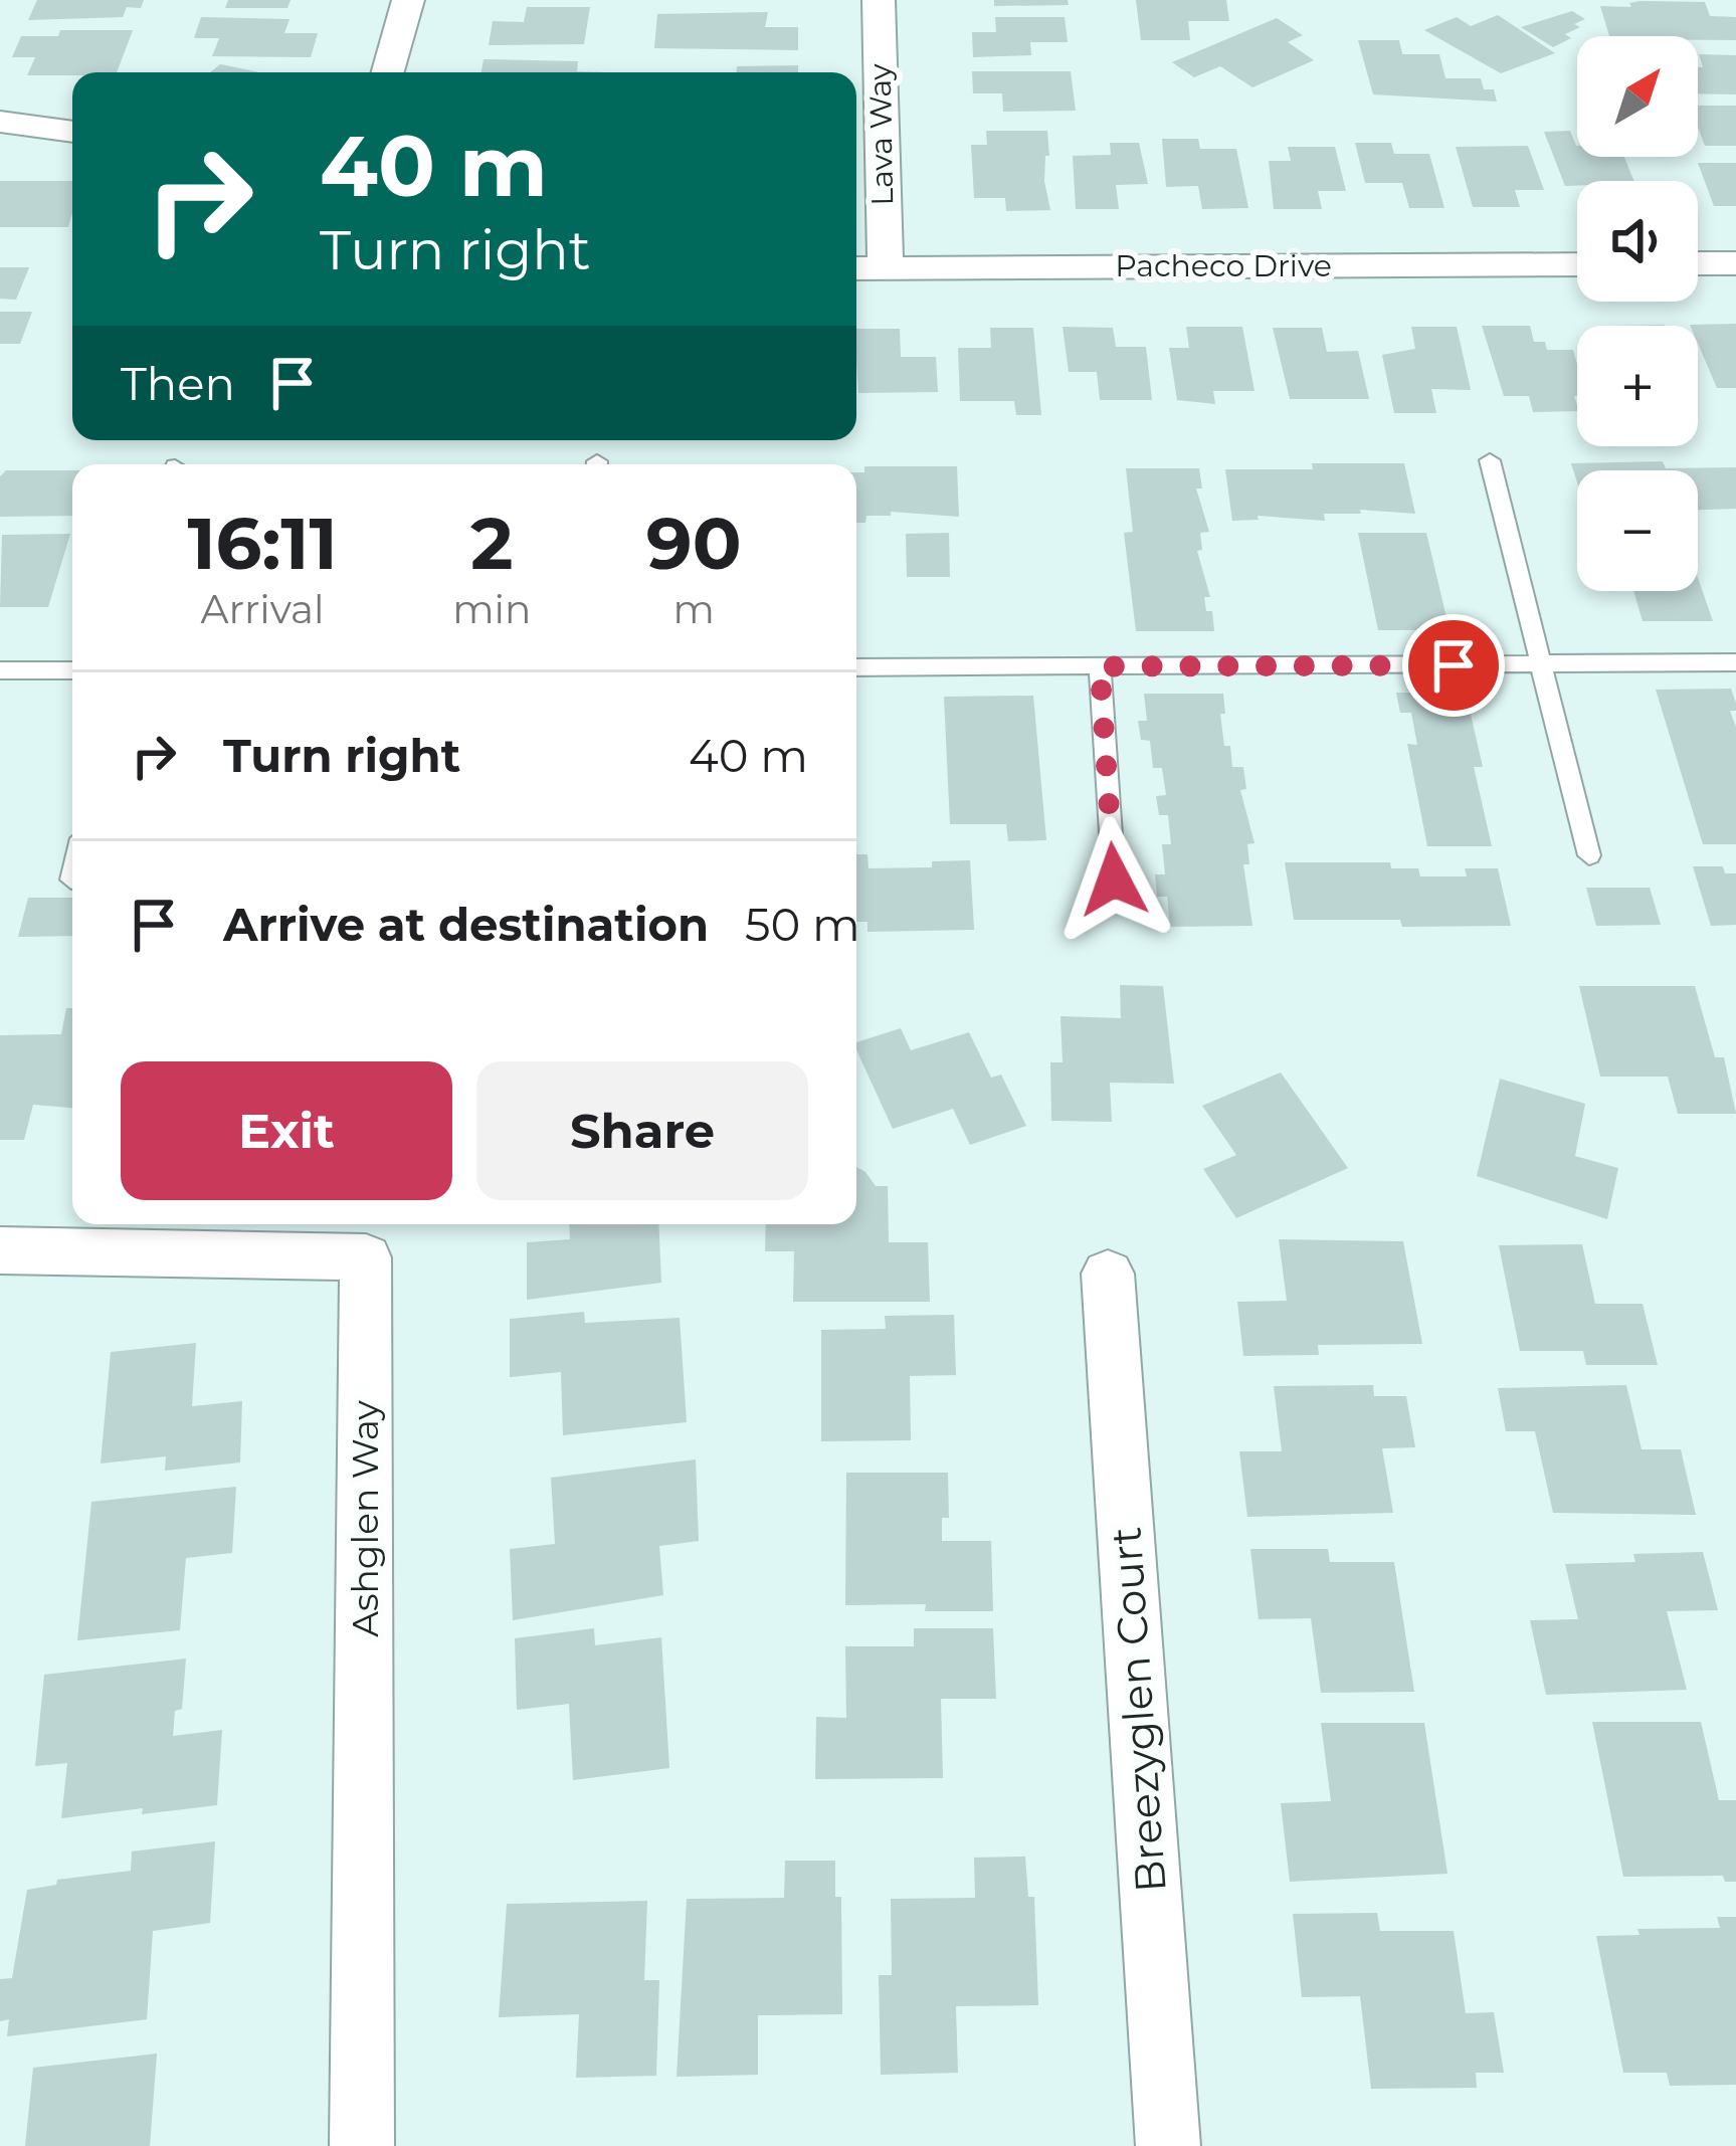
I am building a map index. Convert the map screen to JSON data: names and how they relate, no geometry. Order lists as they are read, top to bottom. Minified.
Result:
{"streets":{"street":["Lava Way","Pacheco Drive","Ashglen Way","Breezyglen Court"]},"crossings":[["Lava Way","Pacheco Drive"]],"north":"top right","page":{"map_buttons":["+","−"],"turn":["40 m","Turn right"],"then":"Then","eta":["16:11","Arrival","2","min","90","m"],"list":[{"name":"Turn right","value":"40 m"},{"name":"Arrive at destination","value":"50 m"}],"buttons":["Exit","Share"]}}
